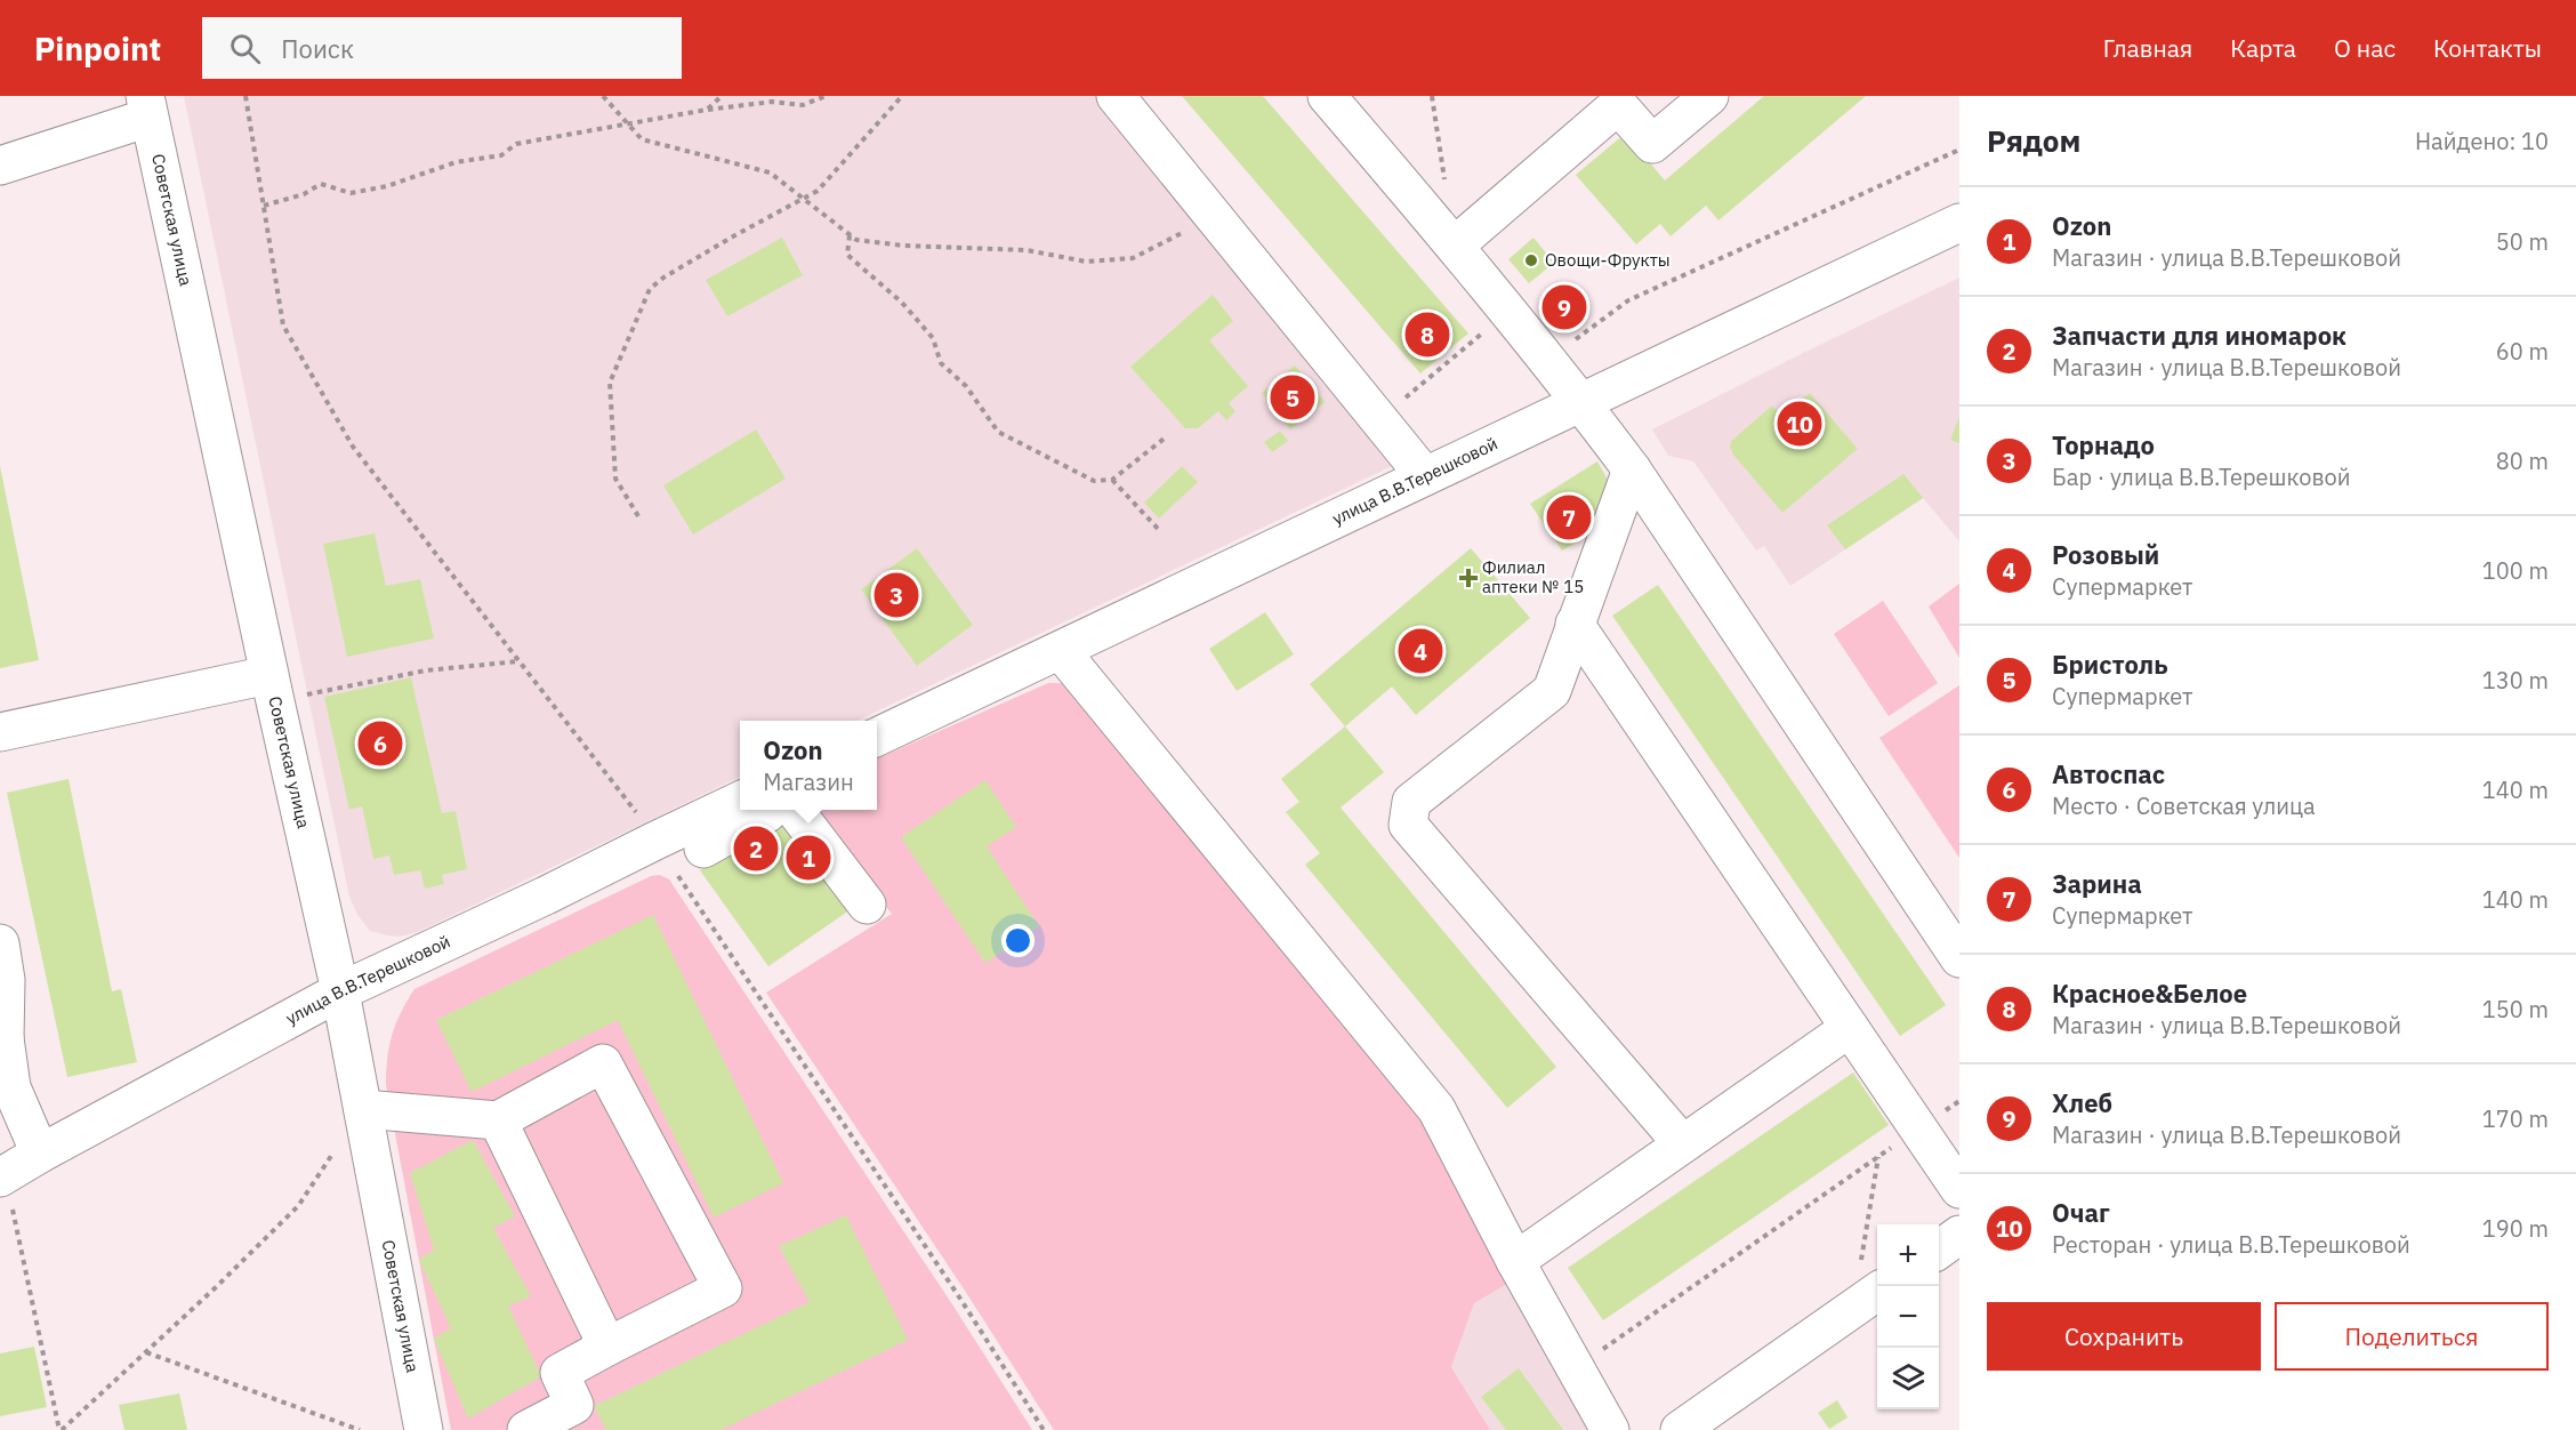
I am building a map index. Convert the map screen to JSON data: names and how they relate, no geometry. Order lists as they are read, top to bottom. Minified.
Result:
{"streets":{"street":["Советская улица","улица В.В.Терешковой"]},"crossings":[["Советская улица","улица В.В.Терешковой"]],"places":{"other":["Овощи-Фрукты"],"health":["Филиал аптеки № 15"]},"page":{"header":"Pinpoint","search":"Поиск","nav":["Главная","Карта","О нас","Контакты"],"heading":["Рядом","Найдено: 10"],"list":[{"mark":"1","name":"Ozon","note":"Магазин · улица В.В.Терешковой","value":"50 m"},{"mark":"2","name":"Запчасти для иномарок","note":"Магазин · улица В.В.Терешковой","value":"60 m"},{"mark":"3","name":"Торнадо","note":"Бар · улица В.В.Терешковой","value":"80 m"},{"mark":"4","name":"Розовый","note":"Супермаркет","value":"100 m"},{"mark":"5","name":"Бристоль","note":"Супермаркет","value":"130 m"},{"mark":"6","name":"Автоспас","note":"Место · Советская улица","value":"140 m"},{"mark":"7","name":"Зарина","note":"Супермаркет","value":"140 m"},{"mark":"8","name":"Красное&Белое","note":"Магазин · улица В.В.Терешковой","value":"150 m"},{"mark":"9","name":"Хлеб","note":"Магазин · улица В.В.Терешковой","value":"170 m"},{"mark":"10","name":"Очаг","note":"Ресторан · улица В.В.Терешковой","value":"190 m"}],"pins":["9","8","5","10","7","3","4","6","2","1"],"popup":["Ozon","Магазин"],"map_buttons":["+","−"],"buttons":["Сохранить","Поделиться"]}}
